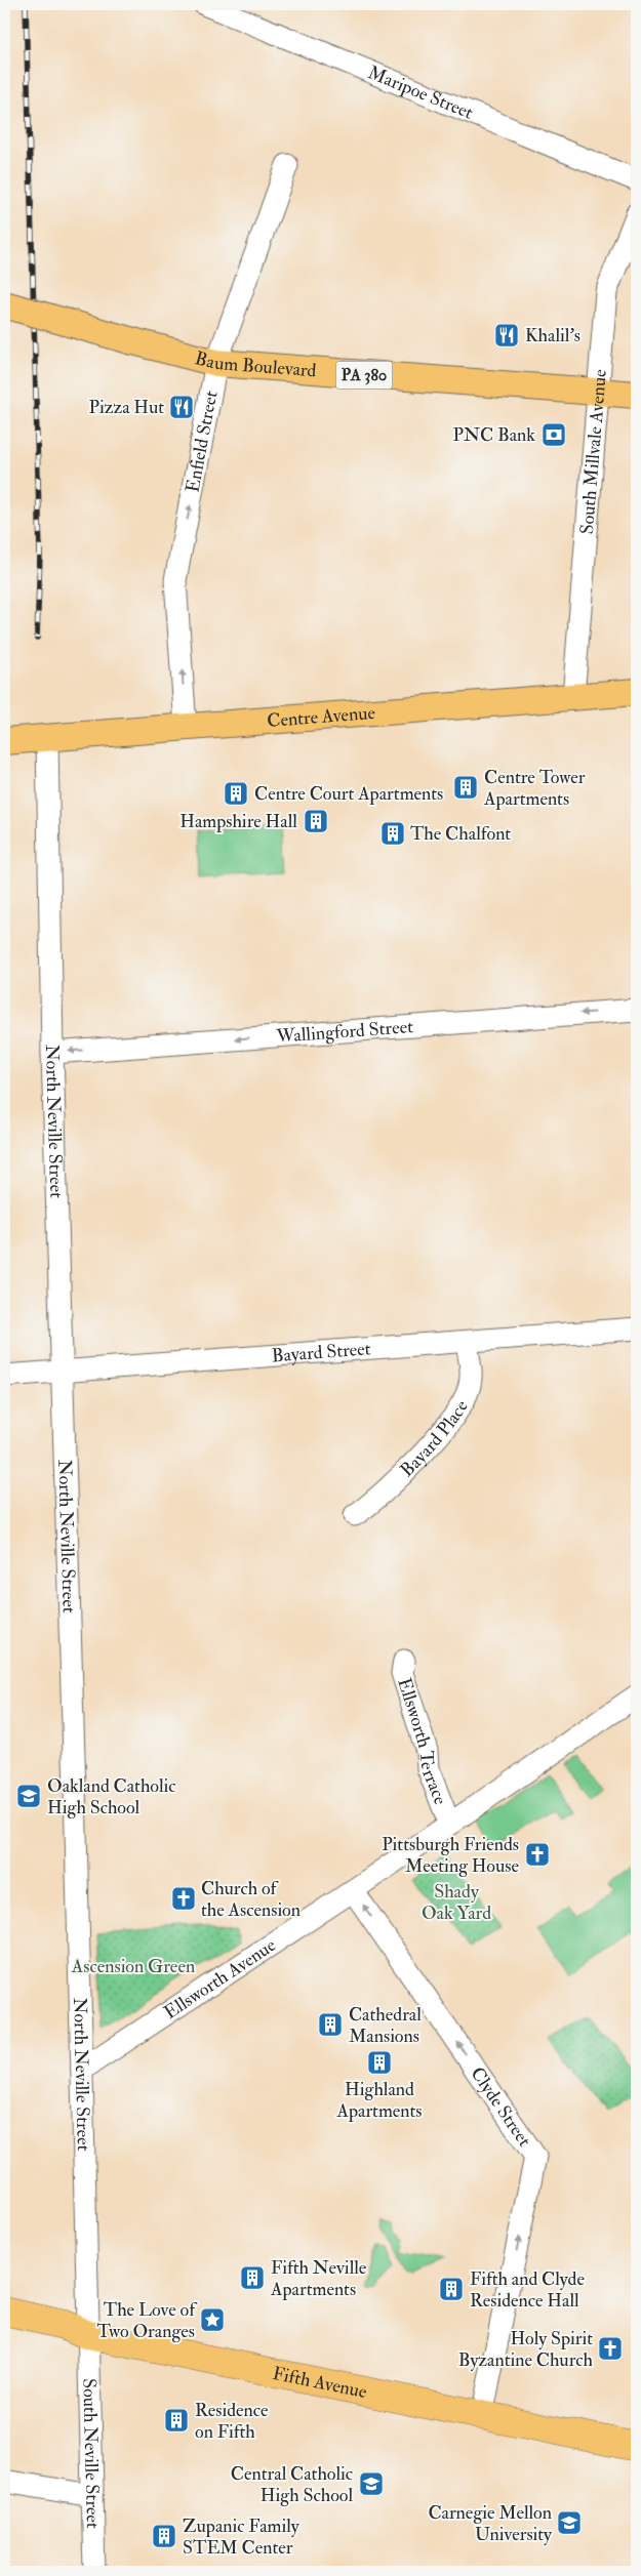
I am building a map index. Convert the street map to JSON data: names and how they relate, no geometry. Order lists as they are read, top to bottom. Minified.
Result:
{"streets":{"highway":["Fifth Avenue"],"main road":["Baum Boulevard","PA 380","Centre Avenue"],"street":["Maripoe Street","Enfield Street","South Millvale Avenue","Wallingford Street","North Neville Street","Bayard Street","Bayard Place","Ellsworth Terrace","Ellsworth Avenue","Clyde Street","South Neville Street"]},"crossings":[["Baum Boulevard","Enfield Street"],["Baum Boulevard","South Millvale Avenue"],["Enfield Street","Centre Avenue"],["South Millvale Avenue","Centre Avenue"],["Centre Avenue","North Neville Street"],["Wallingford Street","North Neville Street"],["North Neville Street","Bayard Street"],["North Neville Street","Ellsworth Avenue"],["North Neville Street","Fifth Avenue"],["North Neville Street","South Neville Street"],["Bayard Street","Bayard Place"],["Ellsworth Terrace","Ellsworth Avenue"],["Ellsworth Avenue","Clyde Street"],["Clyde Street","Fifth Avenue"],["Fifth Avenue","South Neville Street"]],"one_way":["Enfield Street","Wallingford Street","Clyde Street"],"parks":["Shady Oak Yard","Ascension Green"],"places":{"restaurant":["Khalil's","Pizza Hut"],"bank":["PNC Bank"],"building":["Centre Tower Apartments","Centre Court Apartments","Hampshire Hall","The Chalfont","Cathedral Mansions","Highland Apartments","Fifth Neville Apartments","Fifth and Clyde Residence Hall","Residence on Fifth","Zupanic Family STEM Center"],"school or university":["Oakland Catholic High School","Central Catholic High School","Carnegie Mellon University"],"church":["Pittsburgh Friends Meeting House","Church of the Ascension","Holy Spirit Byzantine Church"],"place":["The Love of Two Oranges"]}}
